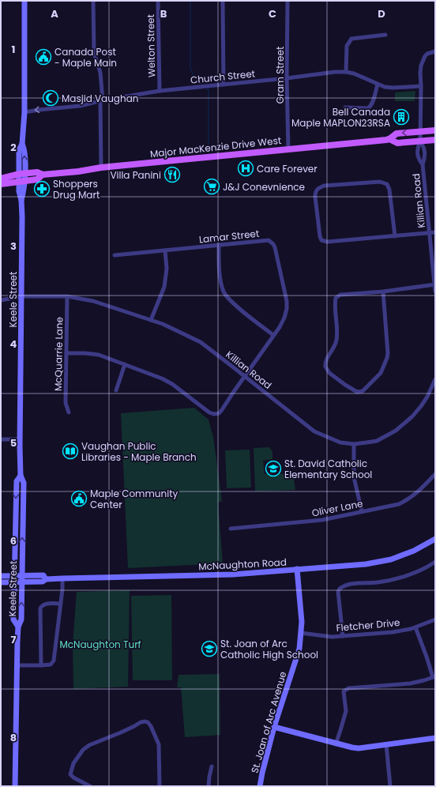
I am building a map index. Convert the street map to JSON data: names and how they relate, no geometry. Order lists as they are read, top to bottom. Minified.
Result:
{"streets":{"main road":["Major MacKenzie Drive West","Keele Street","McNaughton Road","St. Joan of Arc Avenue"],"street":["Welton Street","Gram Street","Church Street","Killian Road","Lamar Street","McQuarrie Lane","Oliver Lane","Fletcher Drive"]},"crossings":[["Welton Street","Church Street"],["Gram Street","Church Street"],["Gram Street","Major MacKenzie Drive West"],["Church Street","Keele Street"],["Major MacKenzie Drive West","Killian Road"],["Major MacKenzie Drive West","Keele Street"],["Killian Road","Lamar Street"],["Killian Road","Keele Street"],["Killian Road","McQuarrie Lane"],["Keele Street","McNaughton Road"],["McNaughton Road","St. Joan of Arc Avenue"],["Fletcher Drive","St. Joan of Arc Avenue"]],"parks":["McNaughton Turf"],"places":{"public building":["Canada Post - Maple Main","Maple Community Center"],"mosque":["Masjid Vaughan"],"building":["Bell Canada Maple MAPLON23RSA"],"hospital":["Care Forever"],"restaurant":["Villa Panini"],"supermarket":["J&J Conevnience"],"pharmacy":["Shoppers Drug Mart"],"library":["Vaughan Public Libraries - Maple Branch"],"school or university":["St. David Catholic Elementary School","St. Joan of Arc Catholic High School"]},"grid":{"columns":["A","B","C","D"],"rows":["1","2","3","4","5","6","7","8"]}}
